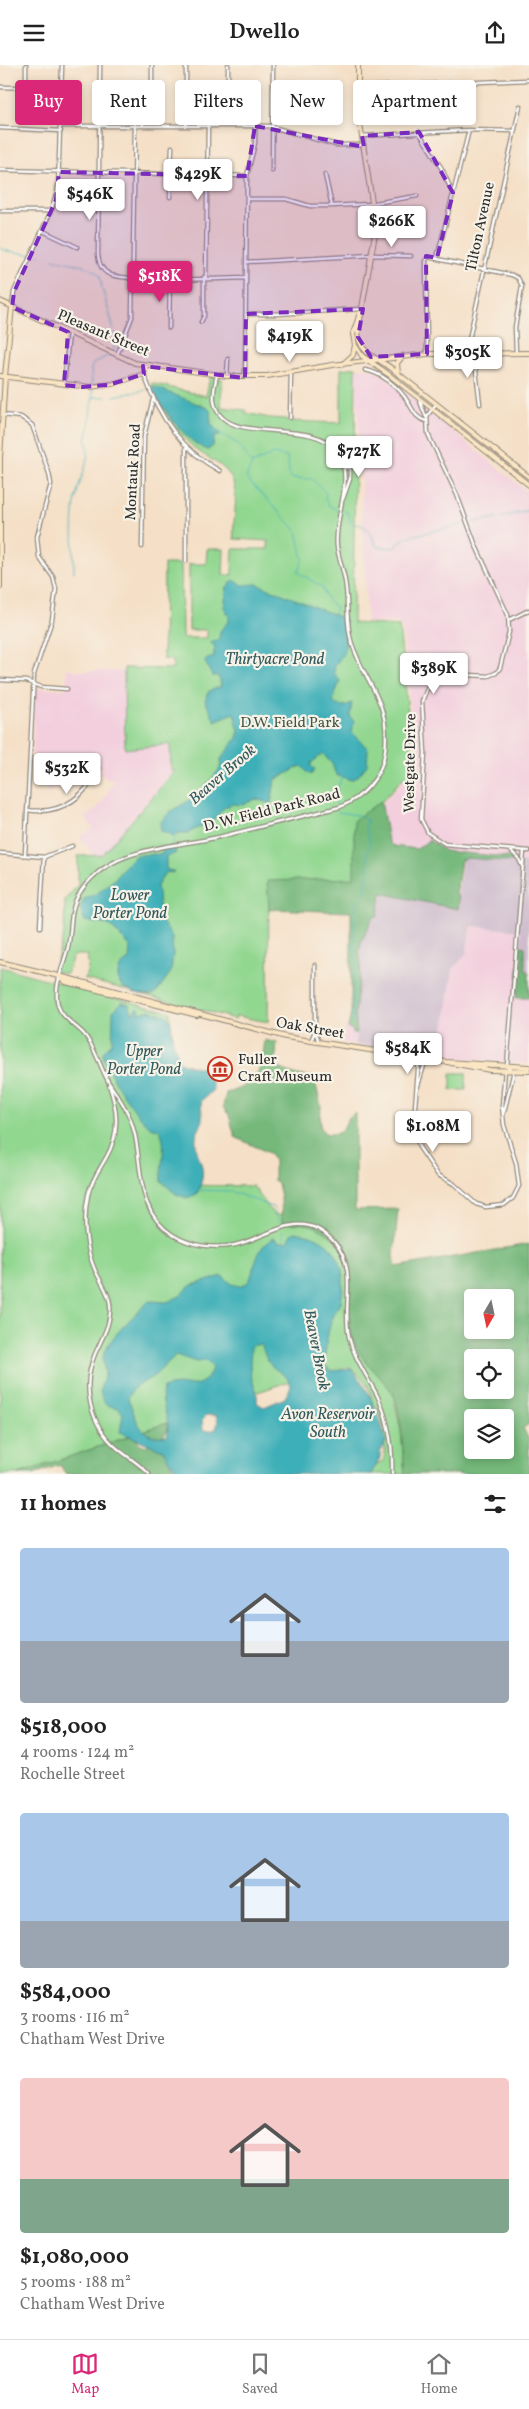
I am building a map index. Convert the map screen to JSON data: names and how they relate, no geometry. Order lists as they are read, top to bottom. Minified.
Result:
{"streets":{"main road":["Pleasant Street","Oak Street"],"street":["Tilton Avenue","Montauk Road","Westgate Drive","D. W. Field Park Road"]},"crossings":[["Tilton Avenue","Pleasant Street"],["Pleasant Street","D. W. Field Park Road"],["D. W. Field Park Road","Oak Street"]],"water":["Thirtyacre Pond","Beaver Brook","Lower Porter Pond","Upper Porter Pond","Avon Reservoir South"],"parks":["D.W. Field Park"],"places":{"museum":["Fuller Craft Museum"]},"north":"bottom","page":{"header":"Dwello","chip":["Buy","Rent","Filters","New","Apartment"],"price":["$429K","$546K","$266K","$518K","$419K","$305K","$727K","$389K","$532K","$584K","$1.08M"],"heading":"11 homes","list":[{"name":"$518,000","note":"4 rooms · 124 m² · Rochelle Street"},{"name":"$584,000","note":"3 rooms · 116 m² · Chatham West Drive"},{"name":"$1,080,000","note":"5 rooms · 188 m² · Chatham West Drive"}],"tabs":["Map","Saved","Home"]}}
